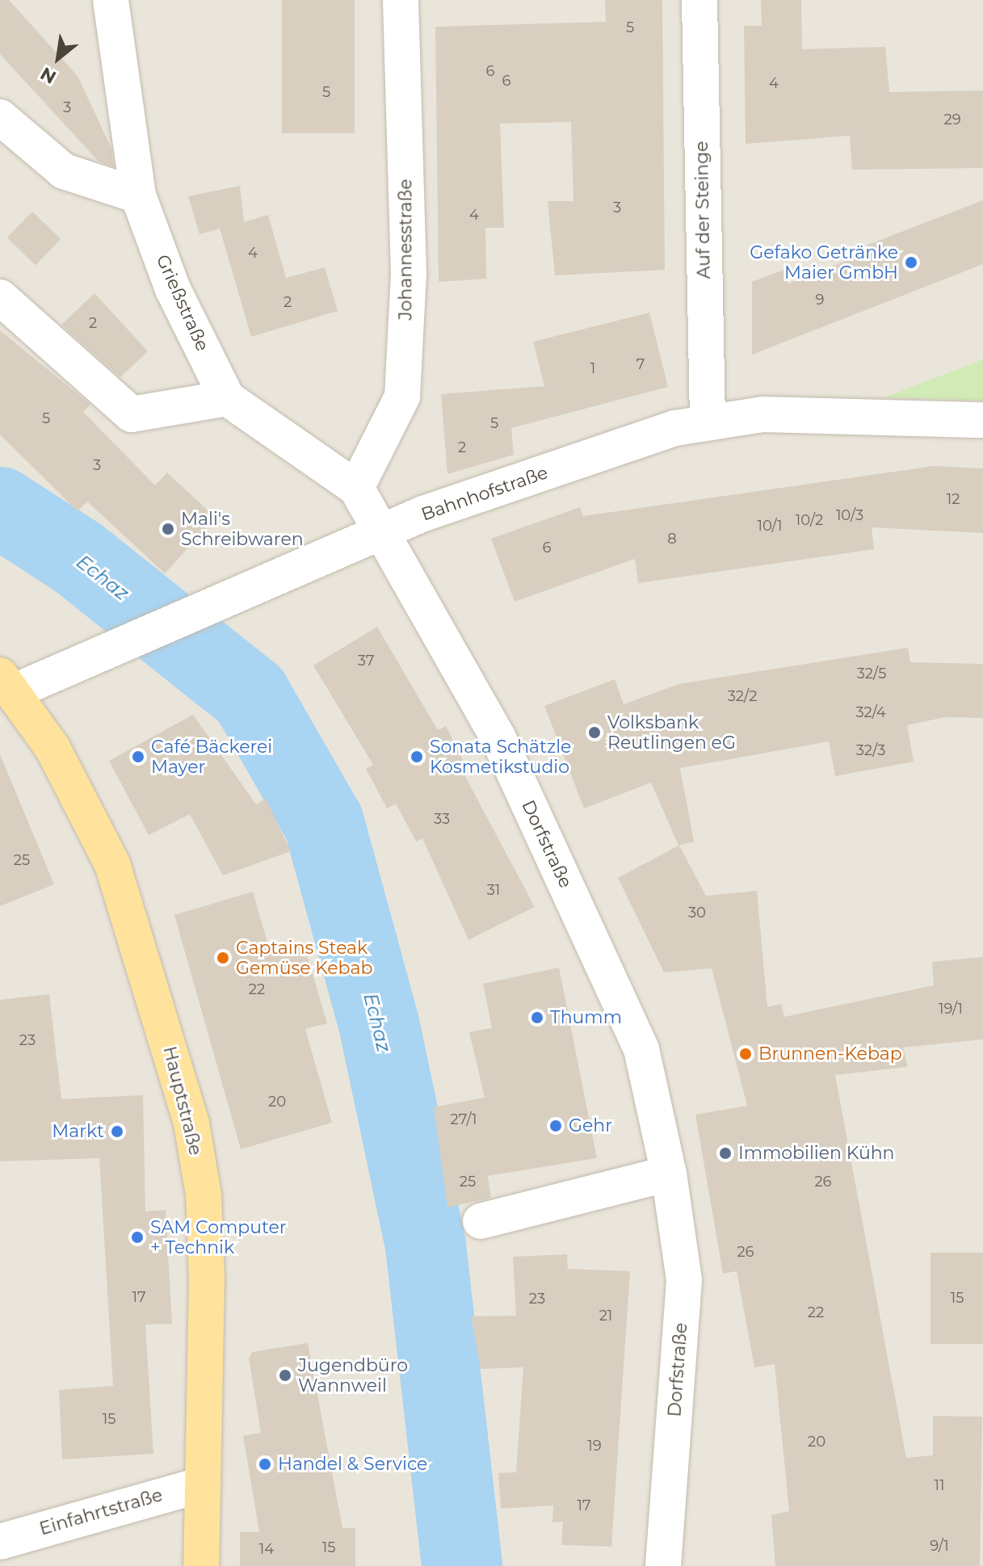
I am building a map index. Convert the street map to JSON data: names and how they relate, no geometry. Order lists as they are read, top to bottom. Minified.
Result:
{"streets":{"main road":["Hauptstraße"],"street":["Auf der Steinge","Johannesstraße","Grießstraße","Bahnhofstraße","Dorfstraße","Einfahrtstraße"]},"crossings":[["Auf der Steinge","Bahnhofstraße"],["Johannesstraße","Grießstraße"],["Grießstraße","Bahnhofstraße"],["Grießstraße","Dorfstraße"],["Bahnhofstraße","Dorfstraße"],["Bahnhofstraße","Hauptstraße"],["Hauptstraße","Einfahrtstraße"]],"water":["Echaz"],"places":["Gefako Getränke Maier GmbH","Mali's Schreibwaren","Volksbank Reutlingen eG","Café Bäckerei Mayer","Sonata Schätzle Kosmetikstudio","Captains Steak Gemüse Kebab","Thumm","Brunnen-Kebap","Gehr","Markt","Immobilien Kühn","SAM Computer + Technik","Jugendbüro Wannweil","Handel & Service"],"house_numbers":["5","6","6","4","5","3","29","3","4","4","9","2","2","7","1","5","5","2","3","12","10/3","10/2","10/1","8","6","37","32/5","32/2","32/4","32/3","33","25","31","30","22","19/1","23","20","27/1","25","26","26","17","15","23","22","21","15","20","19","11","17","9/1","15","14"],"north":"bottom left"}
